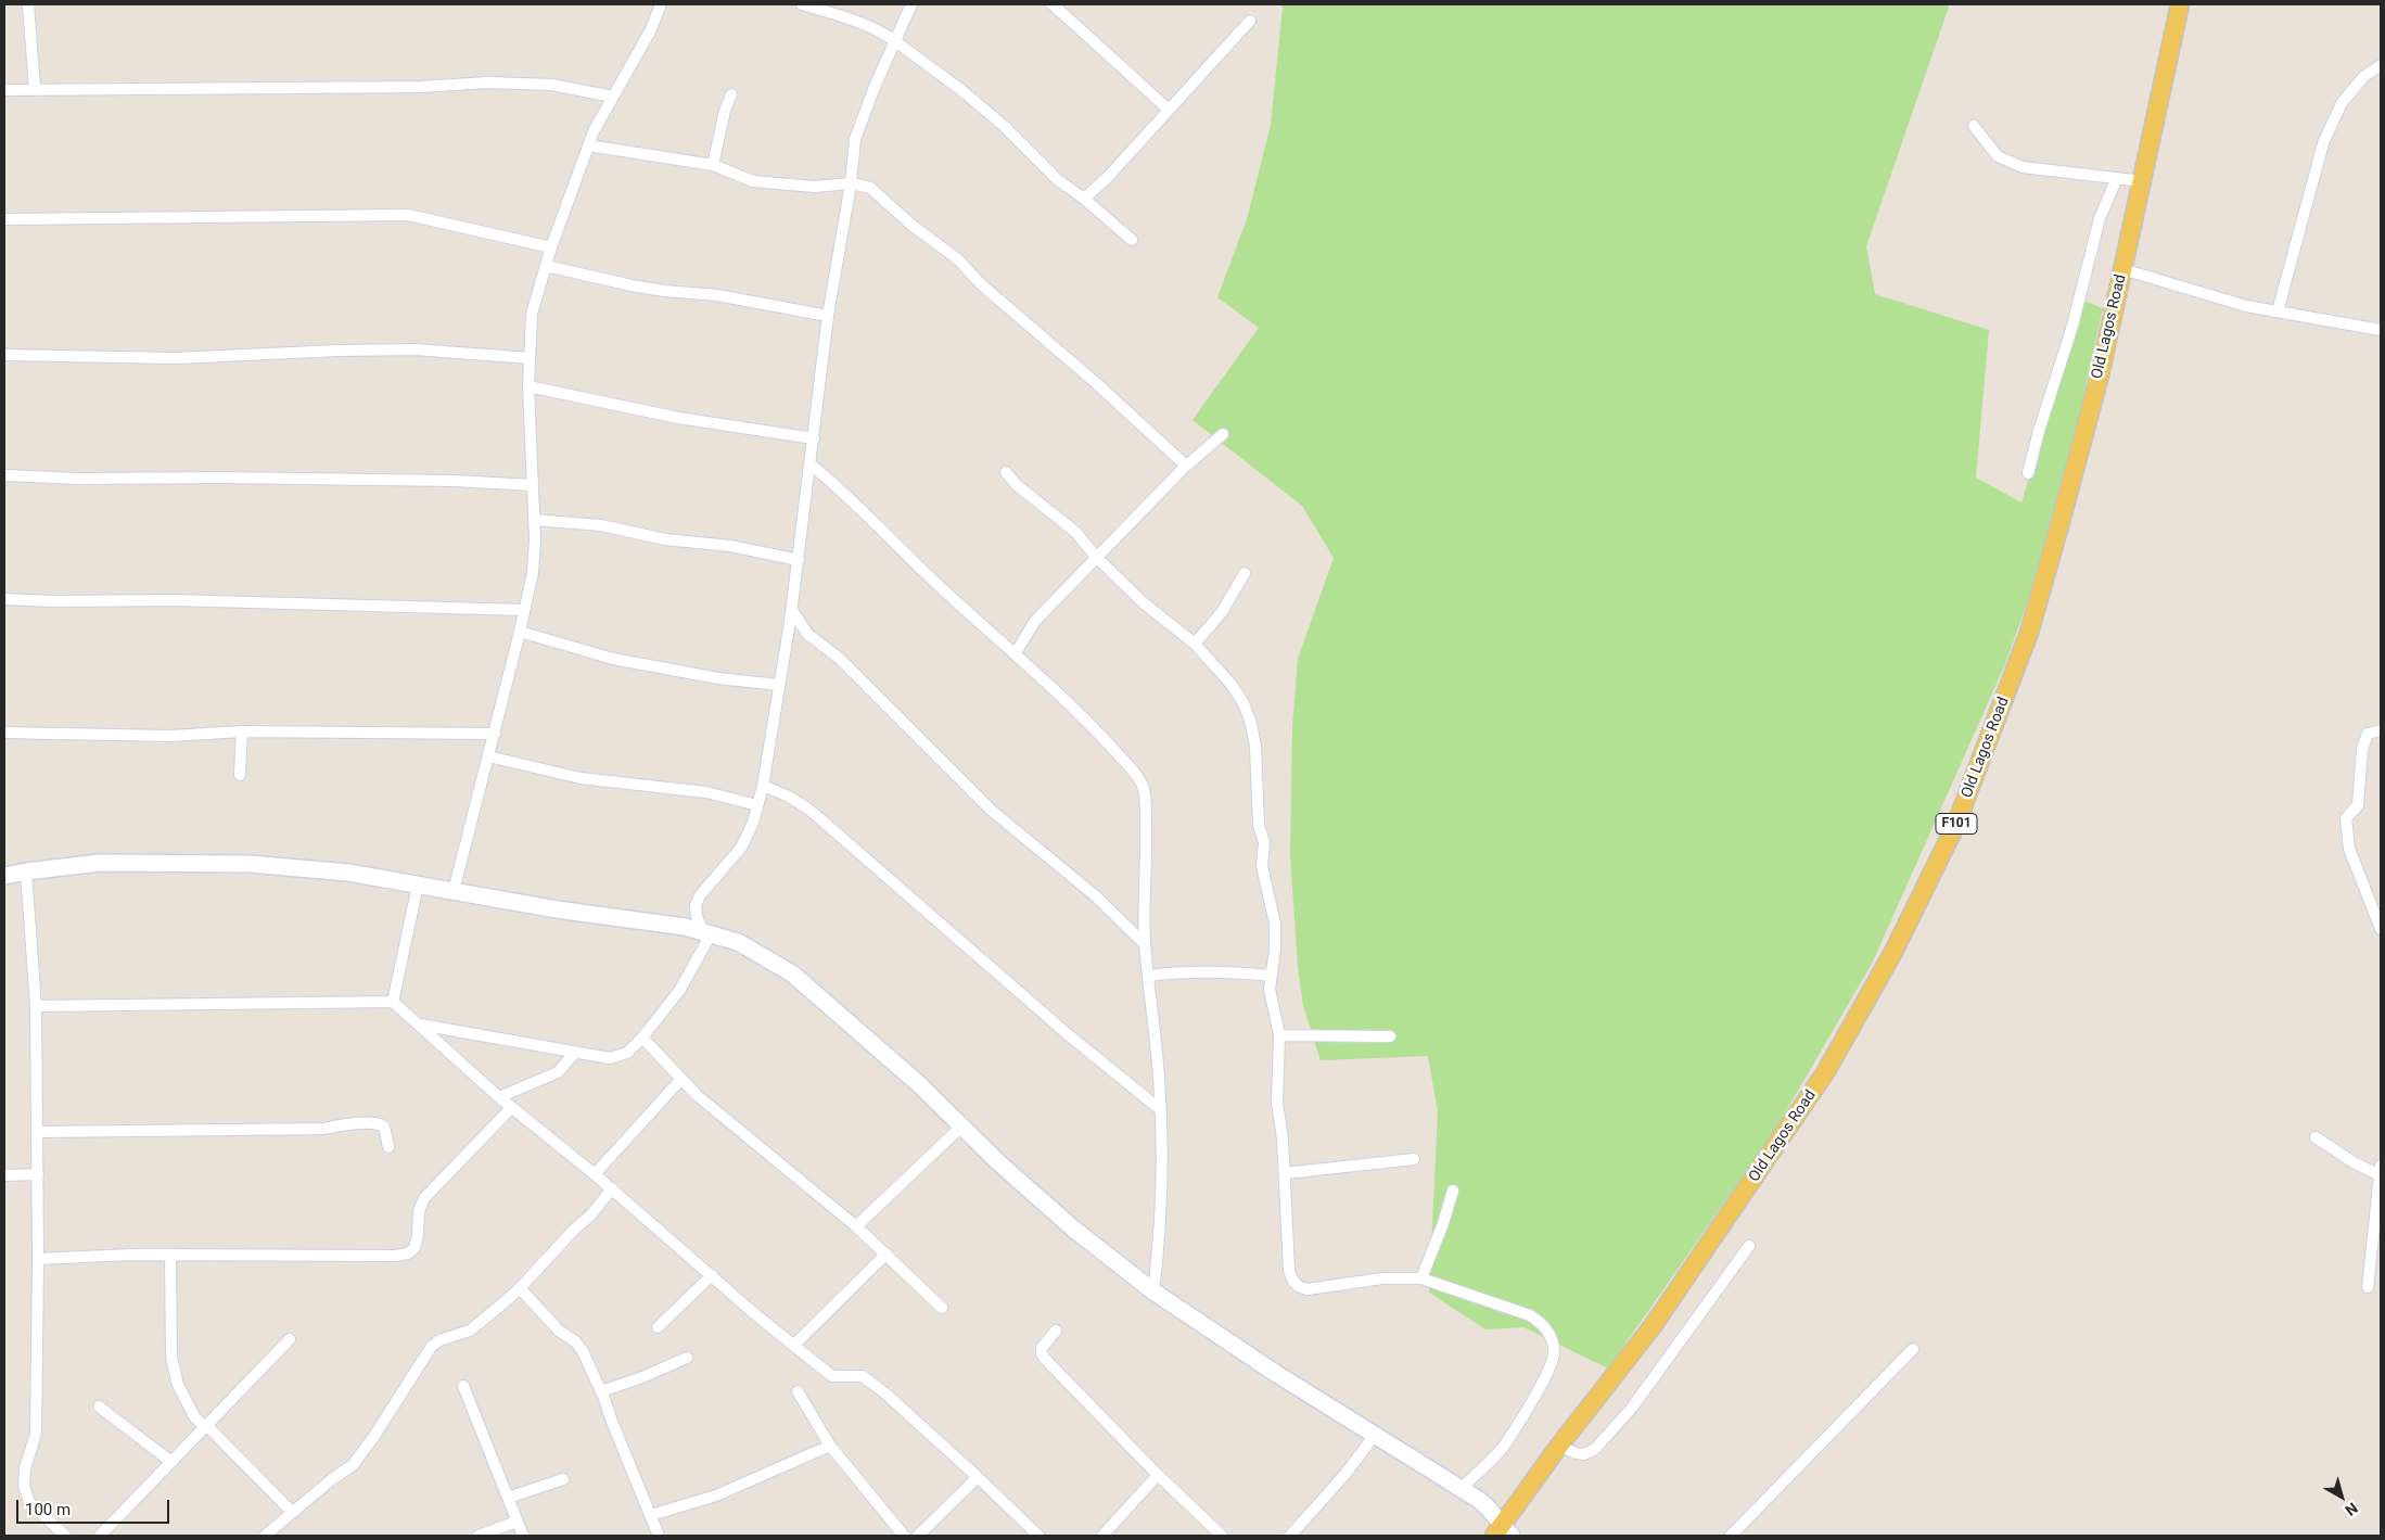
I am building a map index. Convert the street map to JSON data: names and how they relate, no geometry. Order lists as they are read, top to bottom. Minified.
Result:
{"streets":{"main road":["Old Lagos Road","F101"]},"scale_bar":"100 m","north":"bottom right"}
